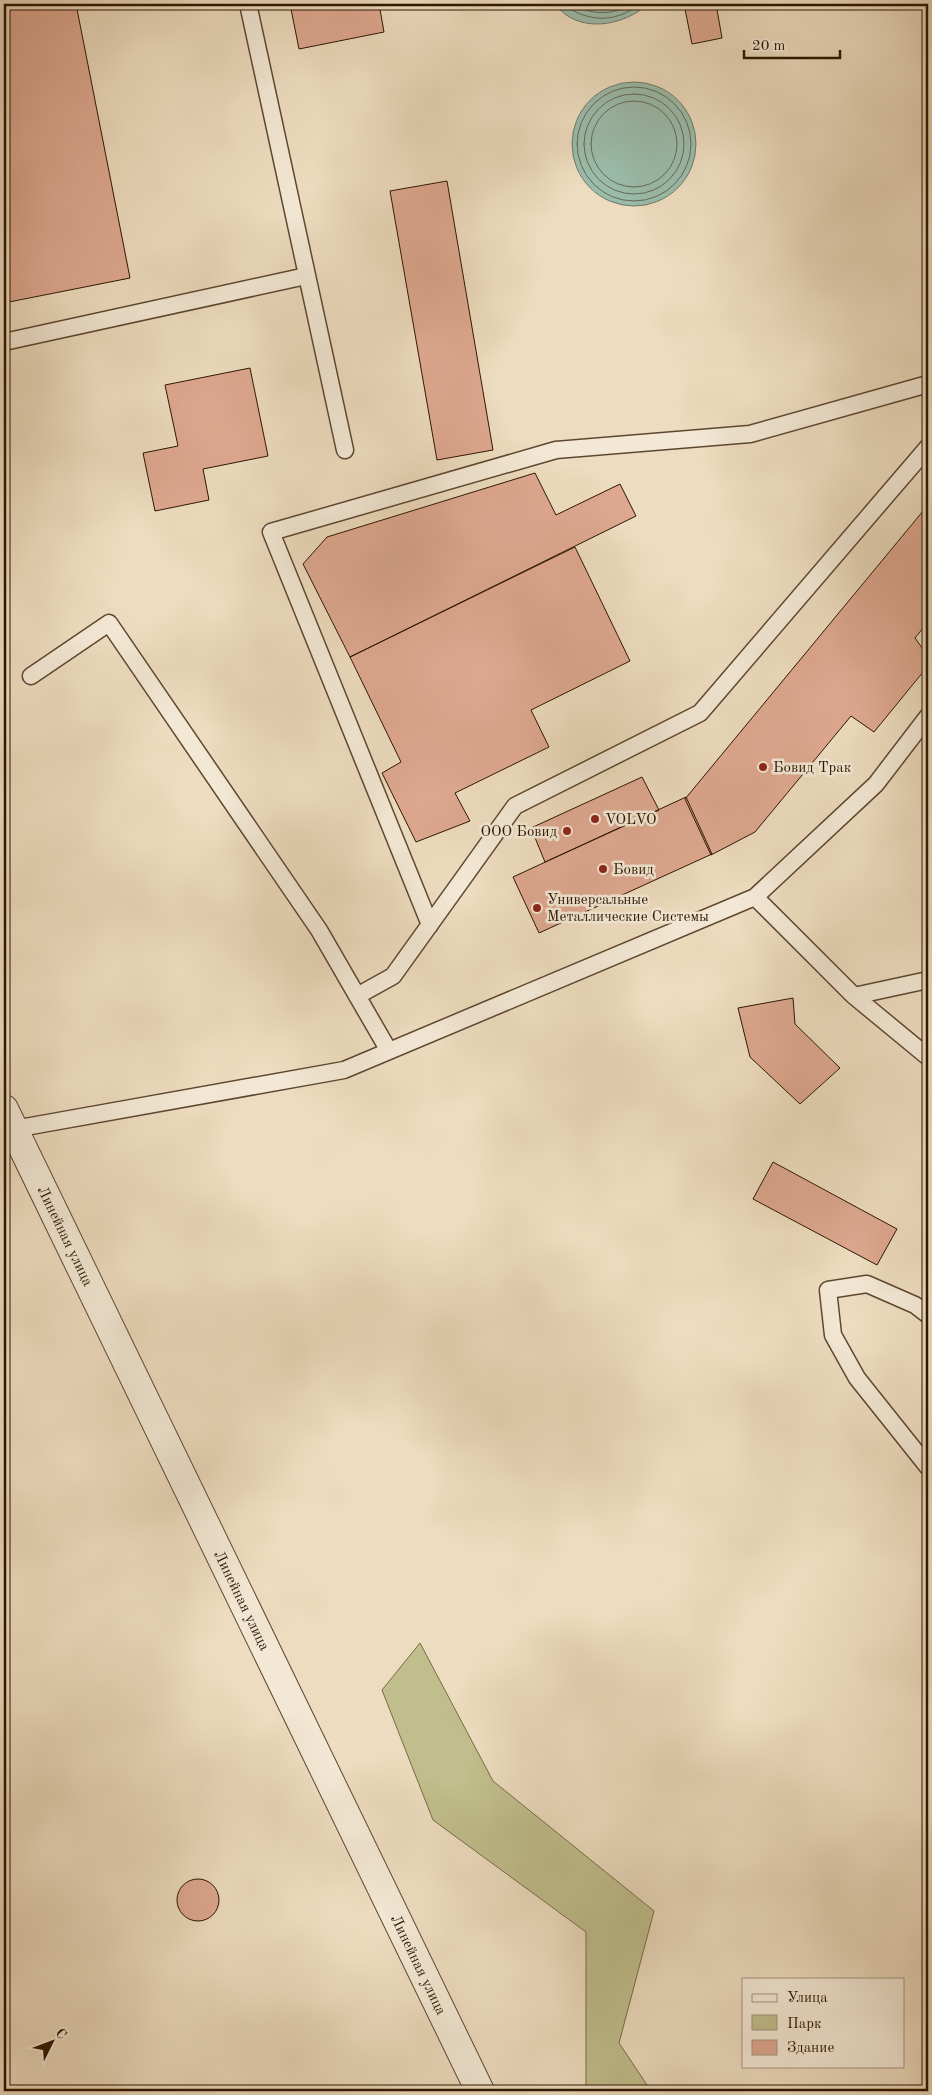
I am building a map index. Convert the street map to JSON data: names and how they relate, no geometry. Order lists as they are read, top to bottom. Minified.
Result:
{"streets":{"street":["Линейная улица"]},"places":["Бовид Трак","VOLVO","ООО Бовид","Бовид","Универсальные Металлические Системы"],"legend":["Улица","Парк","Здание"],"scale_bar":"20 m","north":"top right"}
